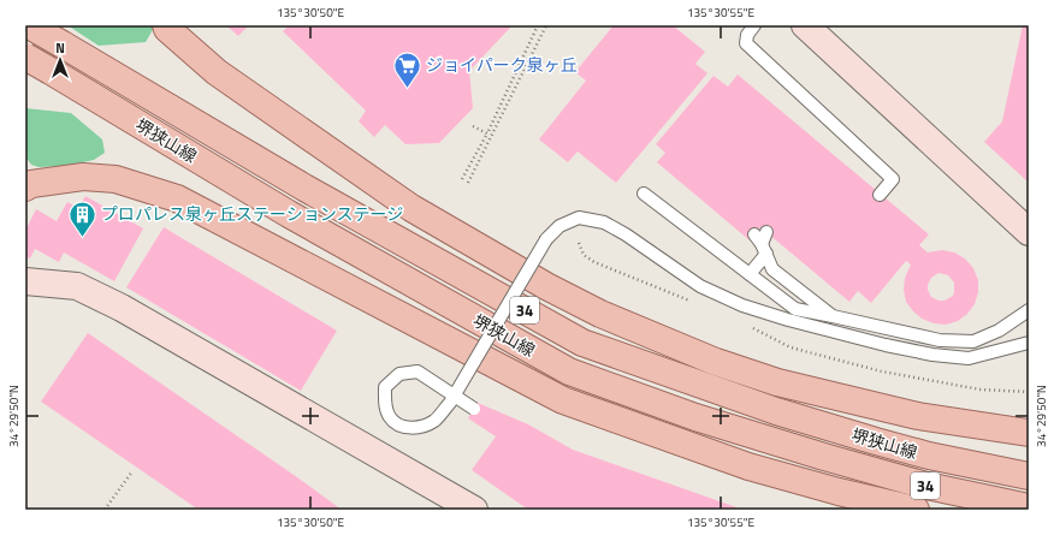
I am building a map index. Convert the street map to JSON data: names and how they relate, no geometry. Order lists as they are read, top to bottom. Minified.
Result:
{"streets":{"main road":["堺狭山線","34"]},"places":{"supermarket":["ジョイパーク泉ヶ丘"],"building":["プロパレス泉ヶ丘ステーションステージ"]},"north":"top","coordinates":["135°30'50\"E","135°30'55\"E","34°29'50\"N"]}
